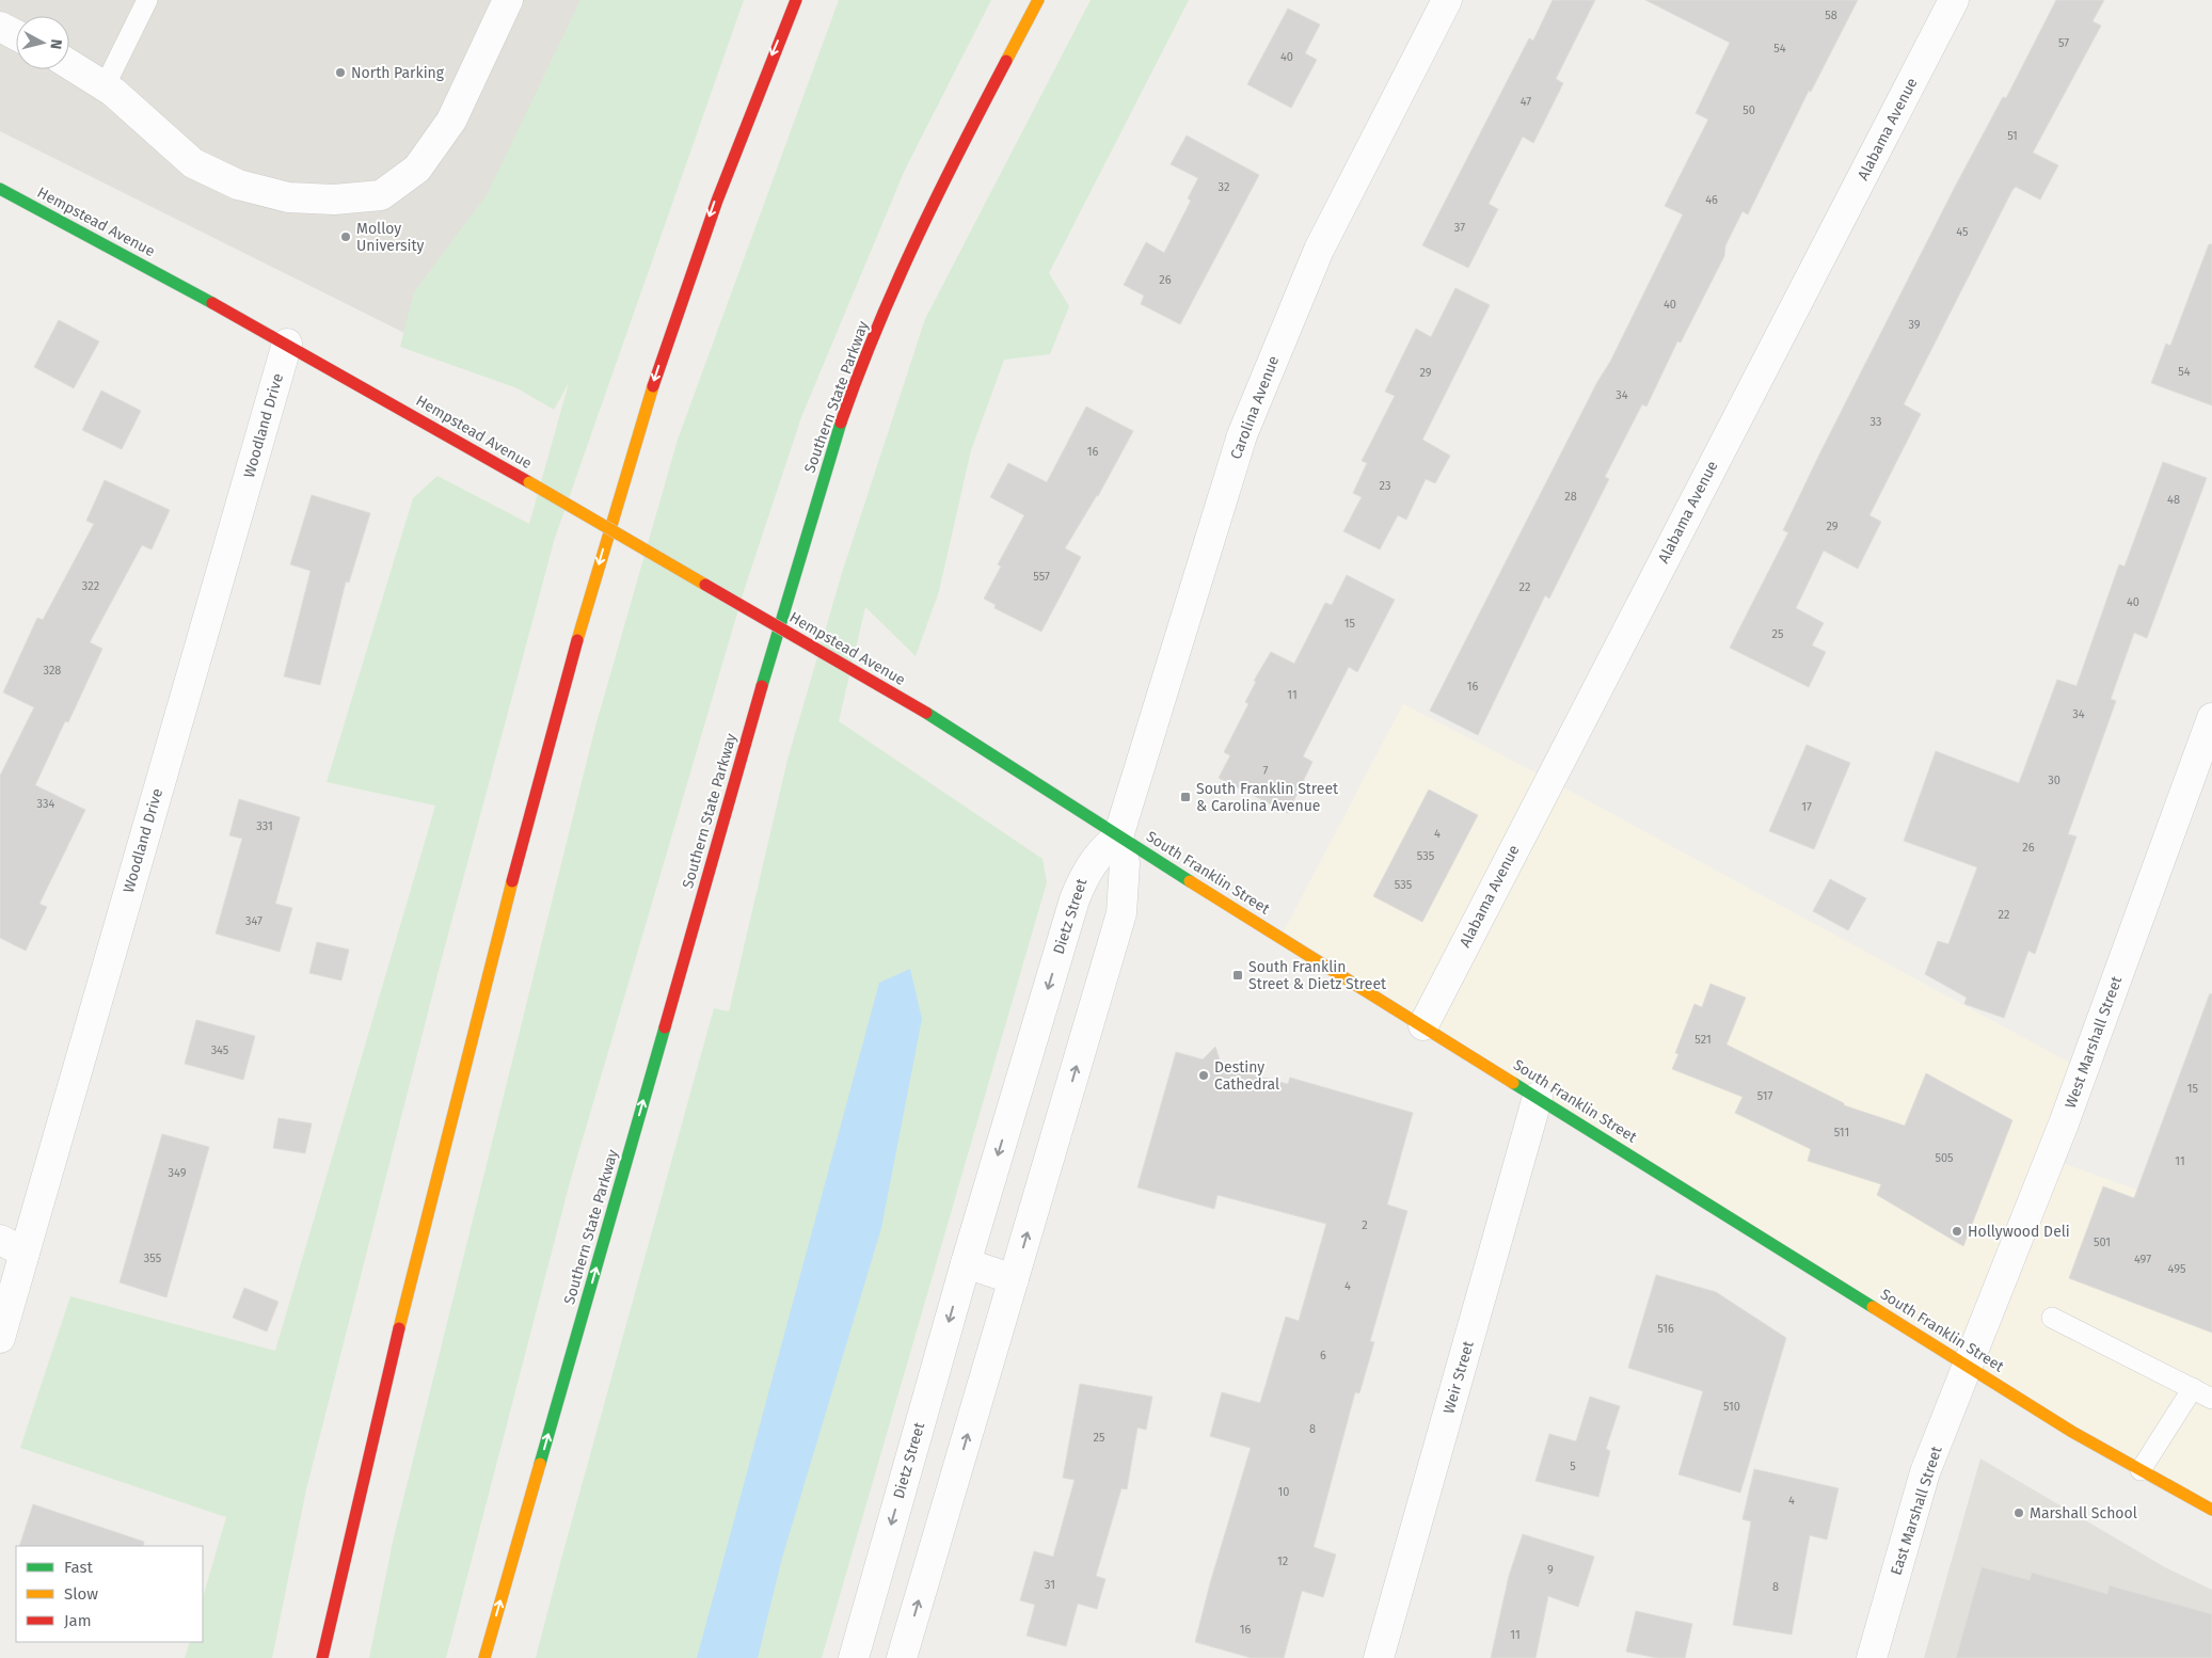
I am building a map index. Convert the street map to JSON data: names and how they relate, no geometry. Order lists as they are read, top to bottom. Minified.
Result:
{"streets":{"main road":["Hempstead Avenue","Southern State Parkway","South Franklin Street"],"street":["Alabama Avenue","Carolina Avenue","Woodland Drive","Dietz Street","West Marshall Street","Weir Street","East Marshall Street"]},"crossings":[["Alabama Avenue","South Franklin Street"],["Hempstead Avenue","Woodland Drive"],["Hempstead Avenue","South Franklin Street"],["Carolina Avenue","South Franklin Street"],["Carolina Avenue","Dietz Street"],["South Franklin Street","Dietz Street"],["South Franklin Street","West Marshall Street"],["South Franklin Street","Weir Street"],["South Franklin Street","East Marshall Street"],["West Marshall Street","East Marshall Street"]],"one_way":["Southern State Parkway"],"places":{"other":["North Parking","Molloy University","Destiny Cathedral","Hollywood Deli","Marshall School"],"transit":["South Franklin Street & Carolina Avenue","South Franklin Street & Dietz Street"]},"house_numbers":["58","57","54","40","47","50","51","32","46","37","45","26","40","39","54","29","34","33","16","23","28","48","29","557","322","22","40","15","25","328","16","11","34","7","30","334","17","331","4","26","535","535","22","347","521","345","15","517","511","505","11","349","2","501","355","497","495","4","516","6","510","8","25","5","10","4","12","9","31","8","16","11"],"legend":["Fast","Slow","Jam"],"north":"right"}
